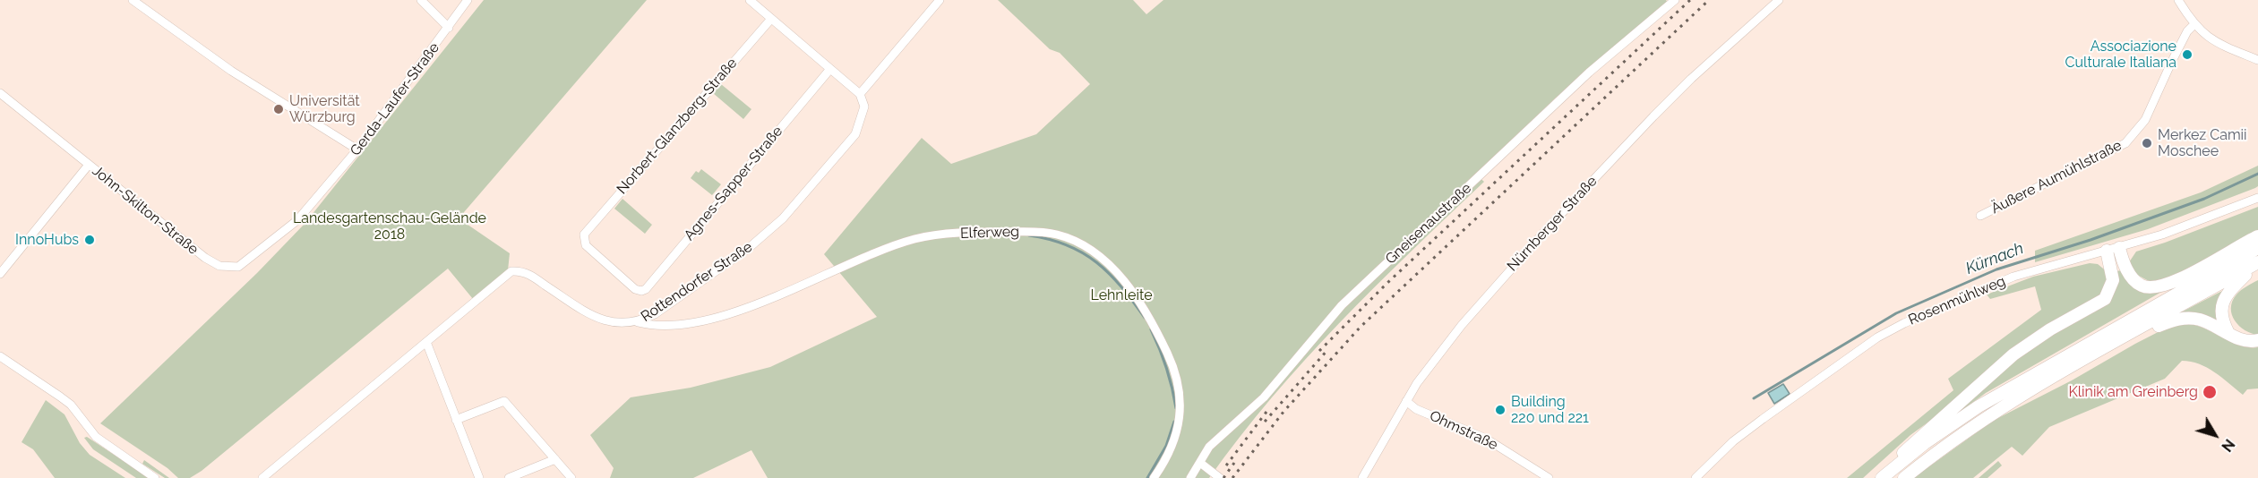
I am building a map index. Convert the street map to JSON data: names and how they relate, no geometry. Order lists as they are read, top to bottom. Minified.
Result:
{"streets":{"street":["Gerda-Laufer-Straße","Norbert-Glanzberg-Straße","Äußere Aumühlstraße","Agnes-Sapper-Straße","John-Skilton-Straße","Gneisenaustraße","Nürnberger Straße","Elferweg","Rottendorfer Straße","Rosenmühlweg","Ohmstraße"]},"crossings":[["Gerda-Laufer-Straße","John-Skilton-Straße"],["Norbert-Glanzberg-Straße","Agnes-Sapper-Straße"],["Nürnberger Straße","Ohmstraße"],["Elferweg","Rottendorfer Straße"]],"water":["Kürnach"],"parks":["Landesgartenschau-Gelände 2018","Lehnleite"],"places":["Associazione Culturale Italiana","Universität Würzburg","Merkez Camii Moschee","InnoHubs","Klinik am Greinberg","Building 220 und 221"],"north":"bottom right"}
